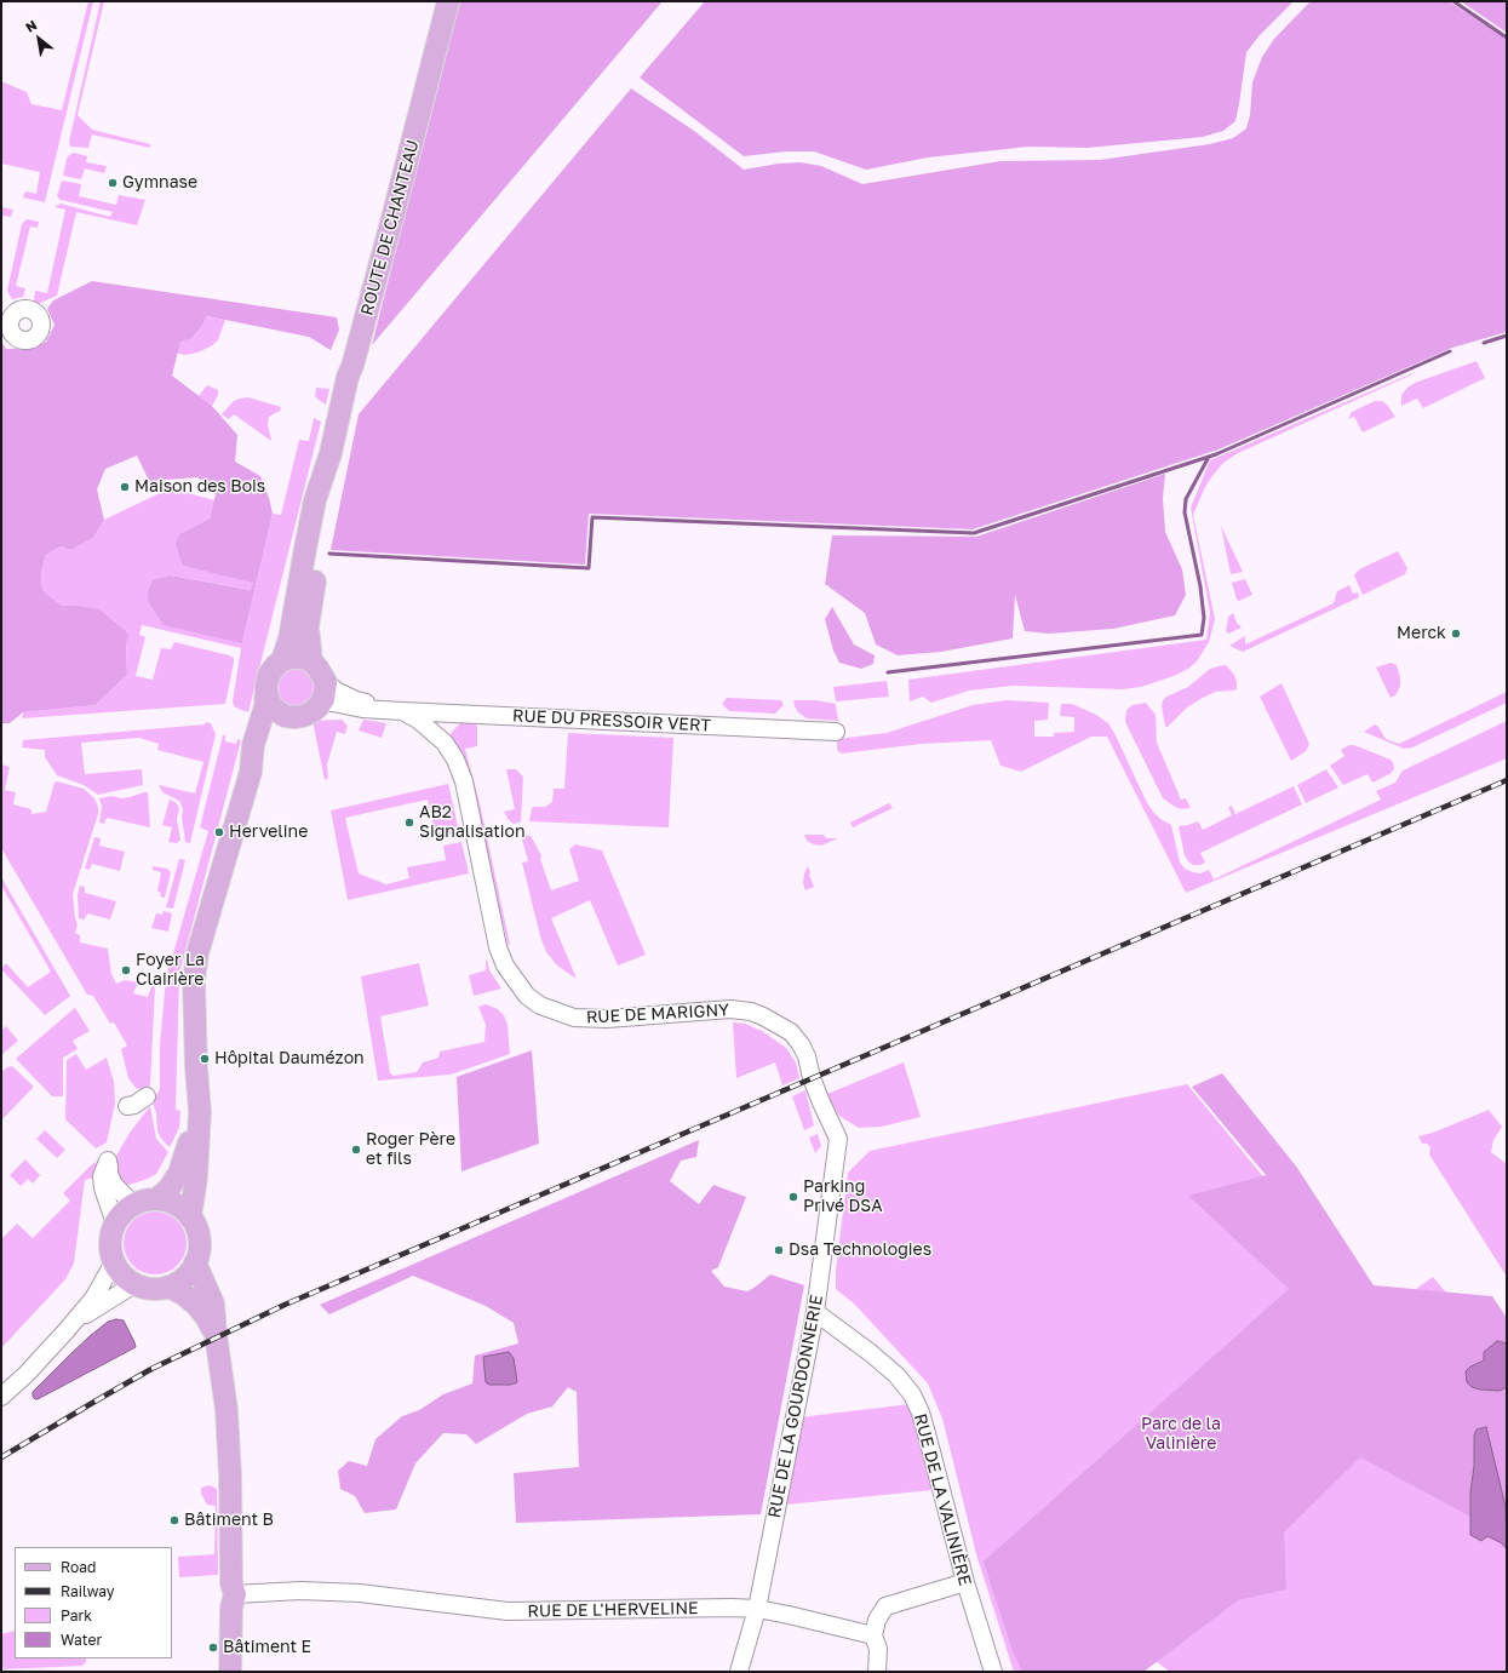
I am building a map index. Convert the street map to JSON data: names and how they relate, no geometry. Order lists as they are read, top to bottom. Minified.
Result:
{"streets":{"main road":["ROUTE DE CHANTEAU"],"street":["RUE DU PRESSOIR VERT","RUE DE MARIGNY","RUE DE LA GOURDONNERIE","RUE DE LA VALINIÈRE","RUE DE L'HERVELINE"]},"crossings":[["ROUTE DE CHANTEAU","RUE DU PRESSOIR VERT"],["RUE DU PRESSOIR VERT","RUE DE MARIGNY"],["RUE DE MARIGNY","RUE DE LA GOURDONNERIE"],["RUE DE LA GOURDONNERIE","RUE DE LA VALINIÈRE"],["RUE DE LA GOURDONNERIE","RUE DE L'HERVELINE"]],"parks":["Parc de la Valinière"],"places":["Gymnase","Maison des Bois","Merck","AB2 Signalisation","Herveline","Foyer La Clairière","Hôpital Daumézon","Roger Père et fils","Parking Privé DSA","Dsa Technologies","Bâtiment B","Bâtiment E"],"legend":["Road","Railway","Park","Water"],"north":"top left"}
